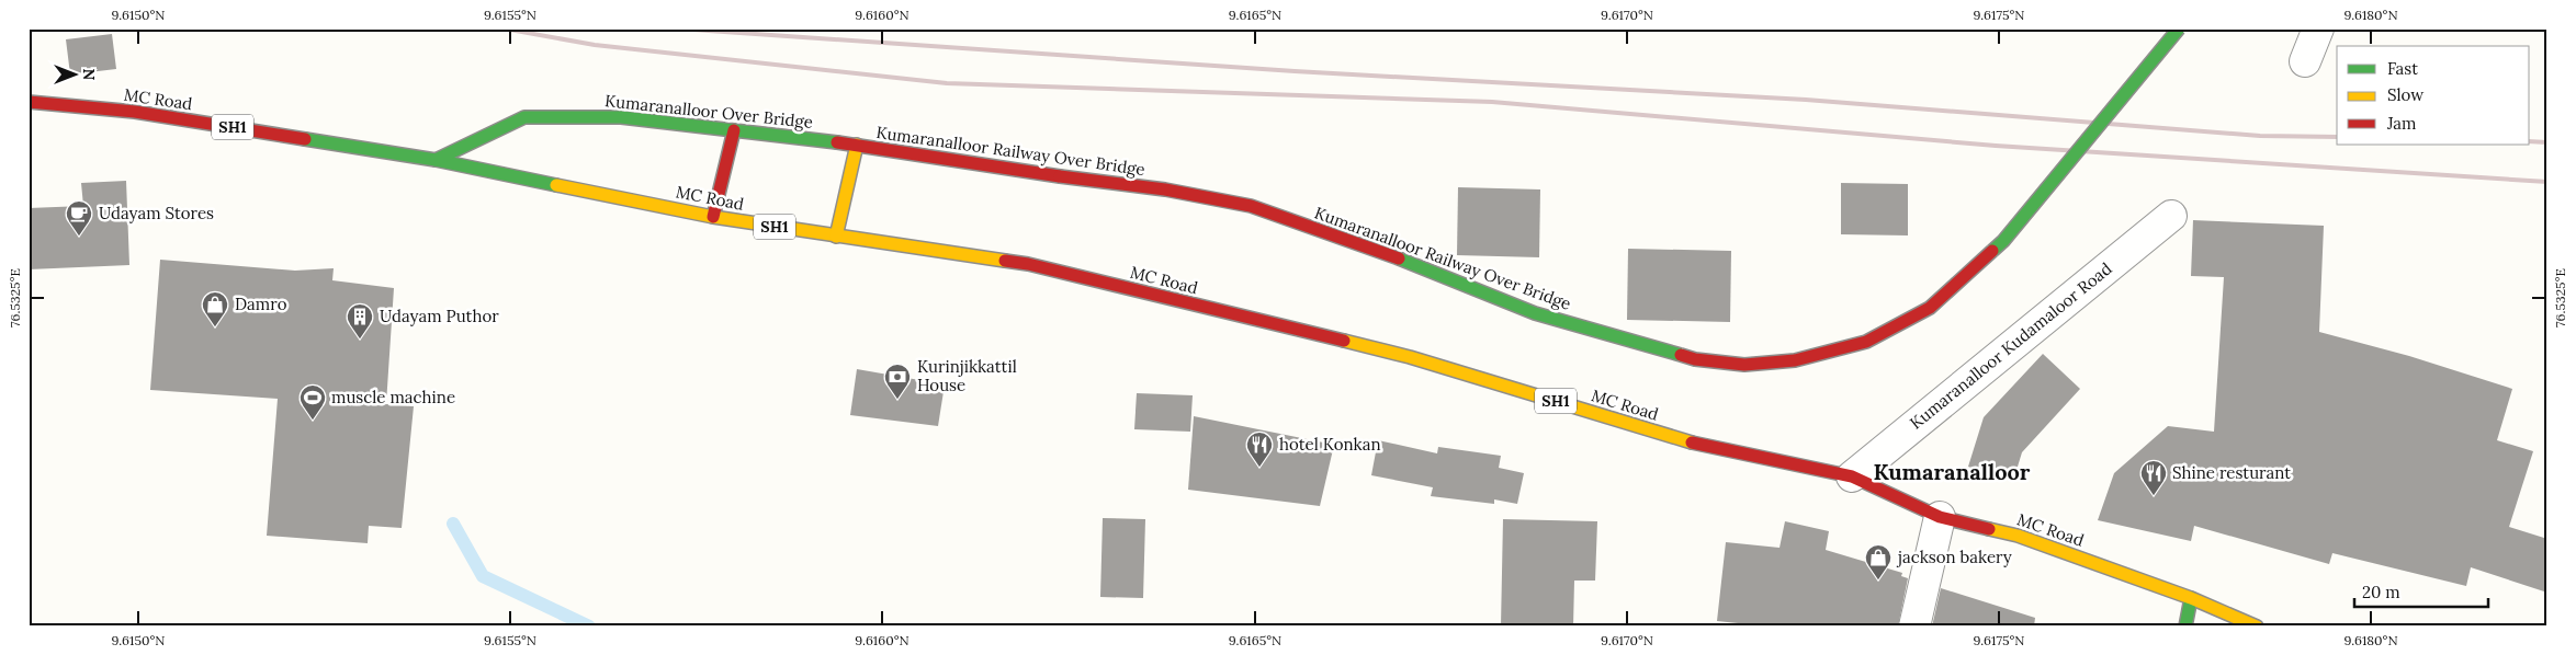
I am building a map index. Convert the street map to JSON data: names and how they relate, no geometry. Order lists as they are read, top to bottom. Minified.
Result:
{"streets":{"main road":["MC Road","Kumaranalloor Over Bridge","SH1","Kumaranalloor Railway Over Bridge"],"street":["Kumaranalloor Kudamaloor Road"]},"crossings":[["MC Road","Kumaranalloor Over Bridge"],["MC Road","Kumaranalloor Kudamaloor Road"],["Kumaranalloor Over Bridge","Kumaranalloor Railway Over Bridge"]],"districts":["Kumaranalloor"],"places":{"cafe":["Udayam Stores"],"shop":["Damro","jackson bakery"],"building":["Udayam Puthor"],"bank":["Kurinjikkattil House"],"sports":["muscle machine"],"restaurant":["hotel Konkan","Shine resturant"]},"legend":["Fast","Slow","Jam"],"scale_bar":"20 m","north":"right","coordinates":["9.6150°N","9.6155°N","9.6160°N","9.6165°N","9.6170°N","9.6175°N","9.6180°N","76.5325°E"]}
